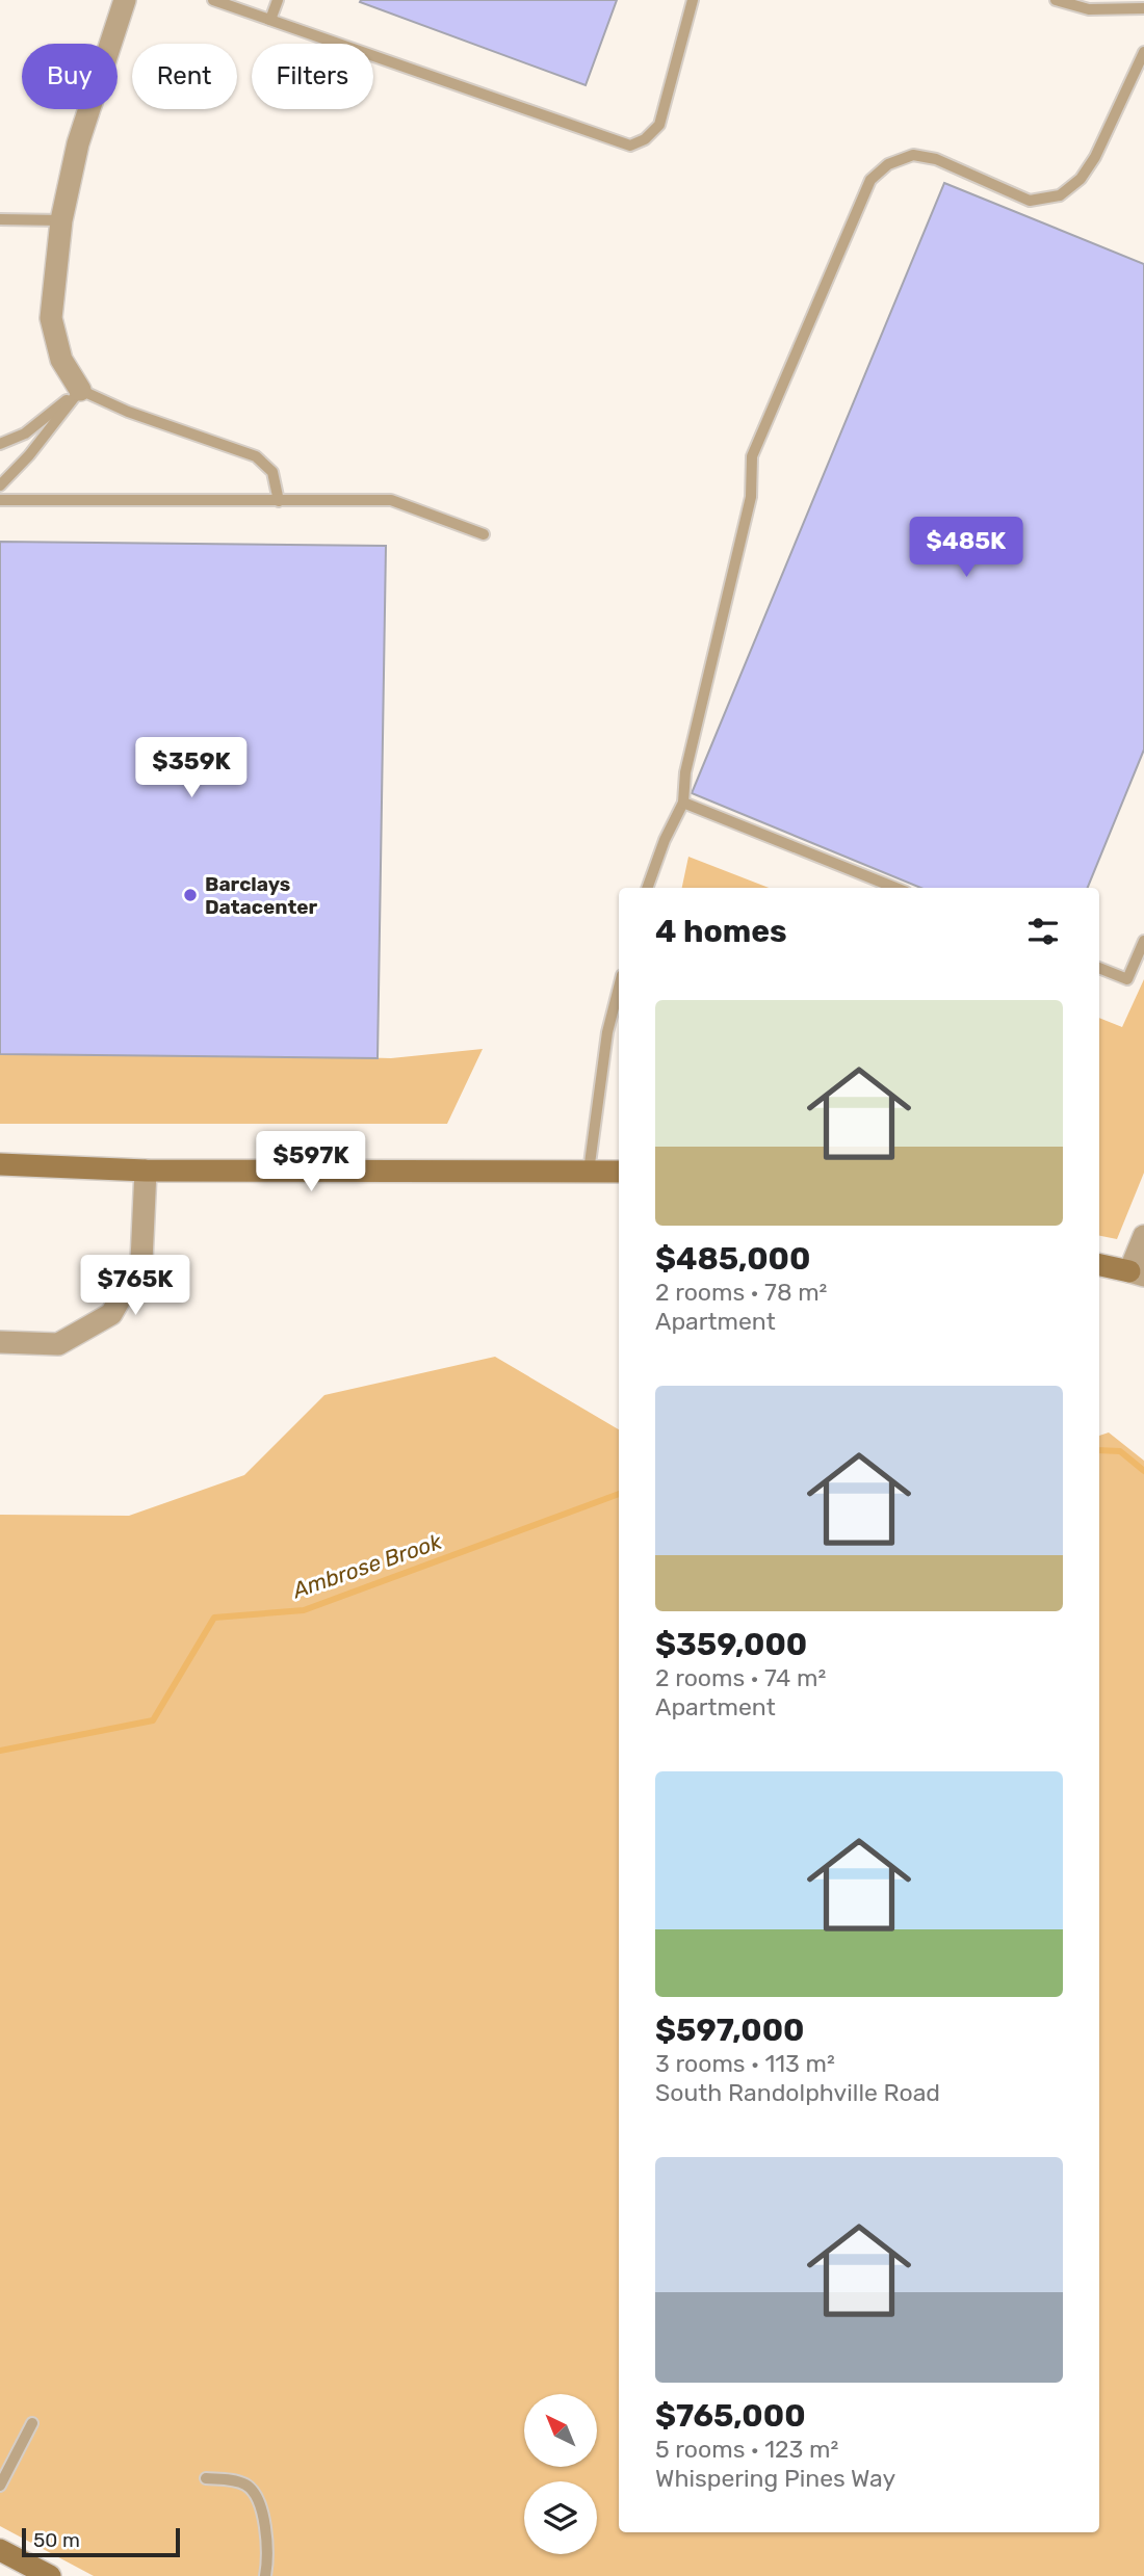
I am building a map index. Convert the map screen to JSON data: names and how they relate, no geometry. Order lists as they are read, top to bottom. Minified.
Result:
{"water":["Ambrose Brook"],"places":["Barclays Datacenter"],"scale_bar":"50 m","north":"top left","page":{"chip":["Buy","Rent","Filters"],"price":["$485K","$359K","$597K","$765K"],"heading":"4 homes","list":[{"name":"$485,000","note":"2 rooms · 78 m² · Apartment"},{"name":"$359,000","note":"2 rooms · 74 m² · Apartment"},{"name":"$597,000","note":"3 rooms · 113 m² · South Randolphville Road"},{"name":"$765,000","note":"5 rooms · 123 m² · Whispering Pines Way"}],"scale":"50 m"}}
